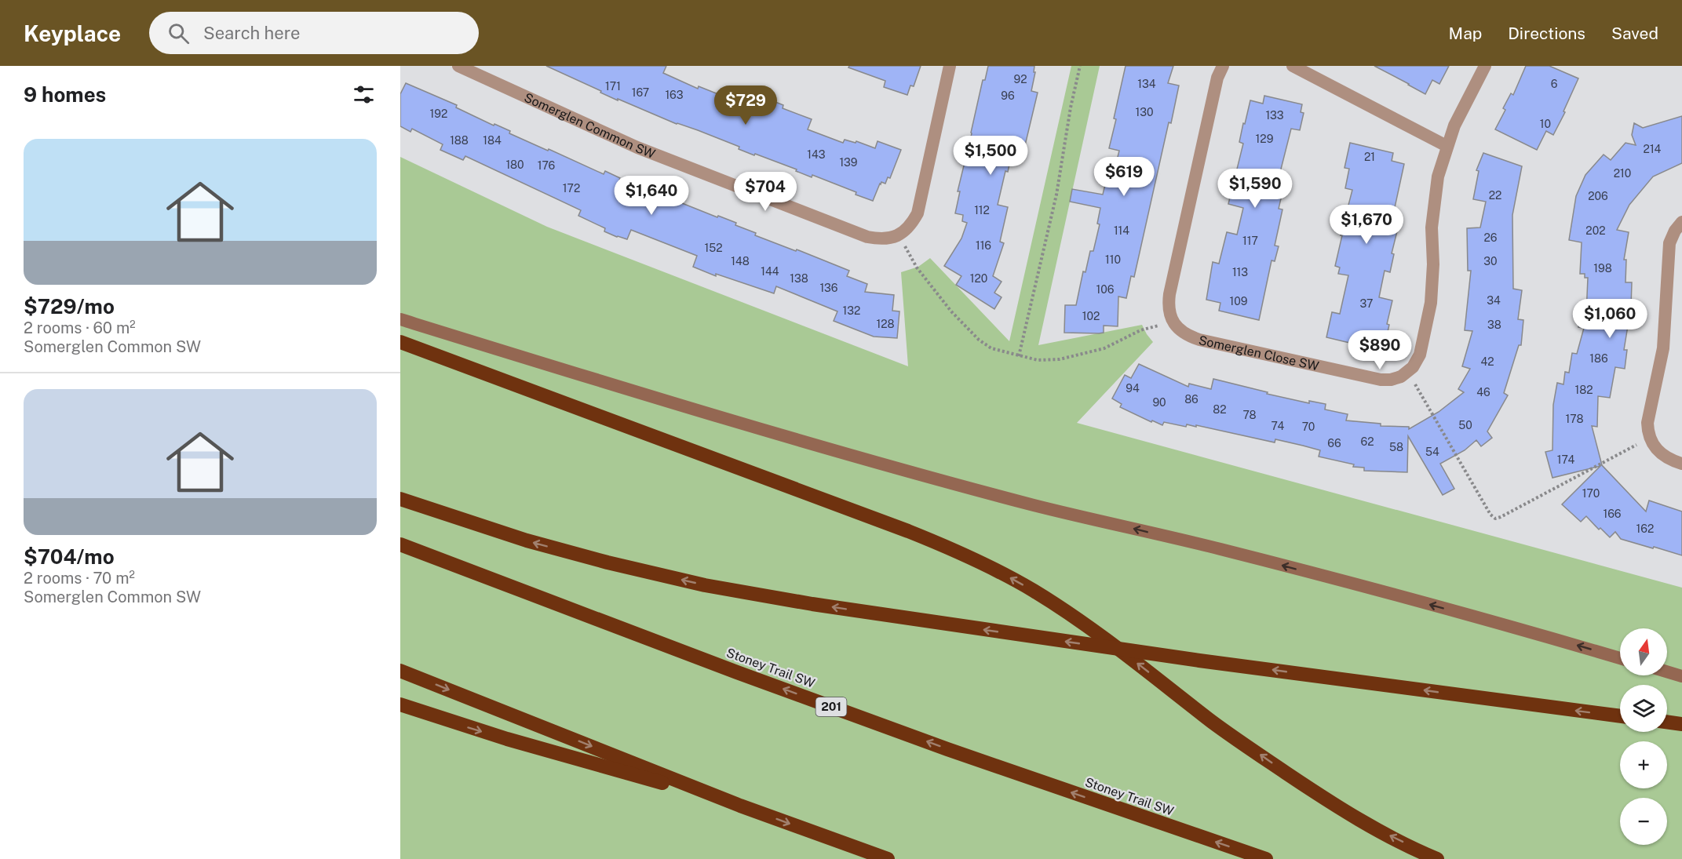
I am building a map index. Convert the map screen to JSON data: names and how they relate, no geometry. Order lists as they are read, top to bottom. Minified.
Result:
{"streets":{"highway":["Stoney Trail SW","201"],"street":["Somerglen Common SW","Somerglen Close SW"]},"house_numbers":["92","134","6","171","167","163","96","130","192","133","10","129","188","184","214","143","21","139","180","176","210","172","22","206","112","114","202","26","117","116","152","110","148","30","198","144","113","138","120","136","106","34","109","37","132","102","128","38","186","42","94","182","46","86","90","82","78","178","50","74","70","62","66","58","54","174","170","166","162"],"north":"top","page":{"header":"Keyplace","search":"Search here","nav":["Map","Directions","Saved"],"heading":"9 homes","price":["$729","$1,500","$619","$1,590","$704","$1,640","$1,670","$1,060","$890"],"list":[{"name":"$729/mo","note":"2 rooms · 60 m² · Somerglen Common SW"},{"name":"$704/mo","note":"2 rooms · 70 m² · Somerglen Common SW"}],"map_buttons":["+","−"]}}
